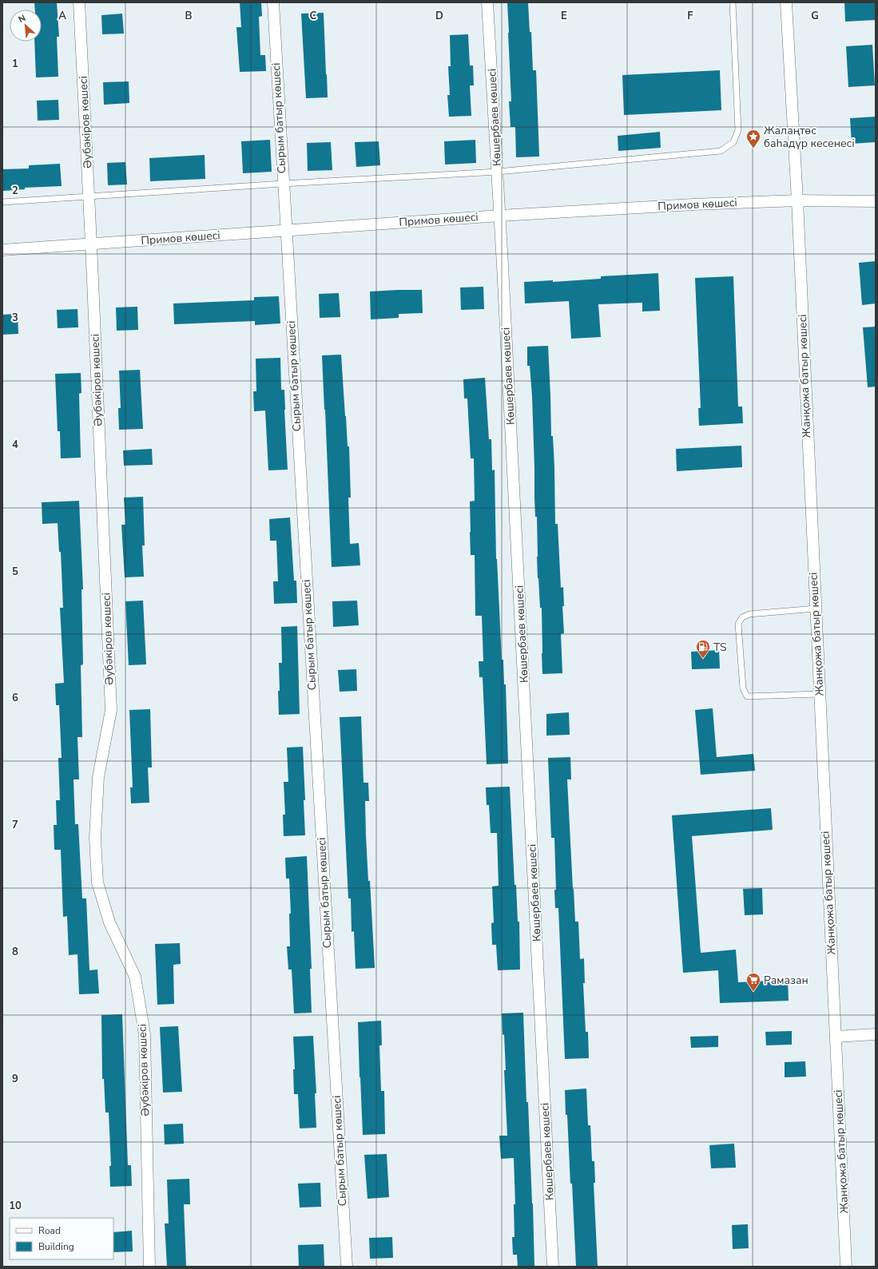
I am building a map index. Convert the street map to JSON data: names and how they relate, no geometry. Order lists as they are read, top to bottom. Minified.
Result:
{"streets":{"street":["Көшербаев көшесі","Сырым батыр көшесі","Әубәкіров көшесі","Примов көшесі","Жанқожа батыр көшесі"]},"crossings":[["Көшербаев көшесі","Примов көшесі"],["Сырым батыр көшесі","Примов көшесі"],["Әубәкіров көшесі","Примов көшесі"],["Примов көшесі","Жанқожа батыр көшесі"]],"places":{"place":["Жалаңтөс баһадүр кесенесі"],"fuel station":["TS"],"supermarket":["Рамазан"]},"legend":["Road","Building"],"north":"top left","grid":{"columns":["A","B","C","D","E","F","G"],"rows":["1","2","3","4","5","6","7","8","9","10"]}}
